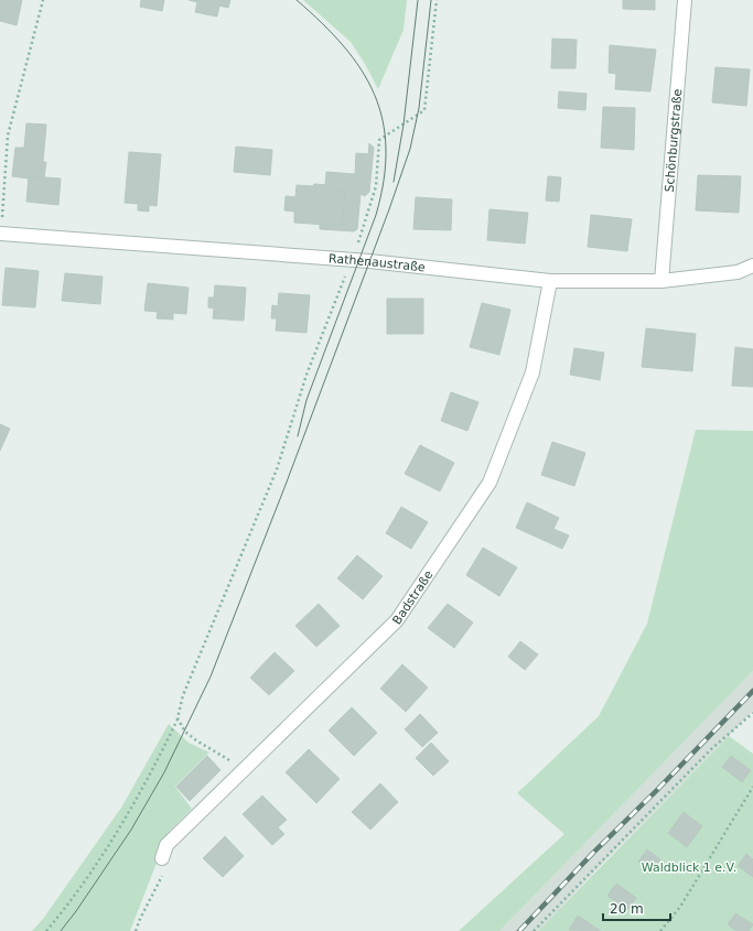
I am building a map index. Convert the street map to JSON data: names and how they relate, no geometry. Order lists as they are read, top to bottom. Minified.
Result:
{"streets":{"street":["Schönburgstraße","Rathenaustraße","Badstraße"]},"crossings":[["Schönburgstraße","Rathenaustraße"],["Rathenaustraße","Badstraße"]],"parks":["Waldblick 1 e.V."],"scale_bar":"20 m"}
